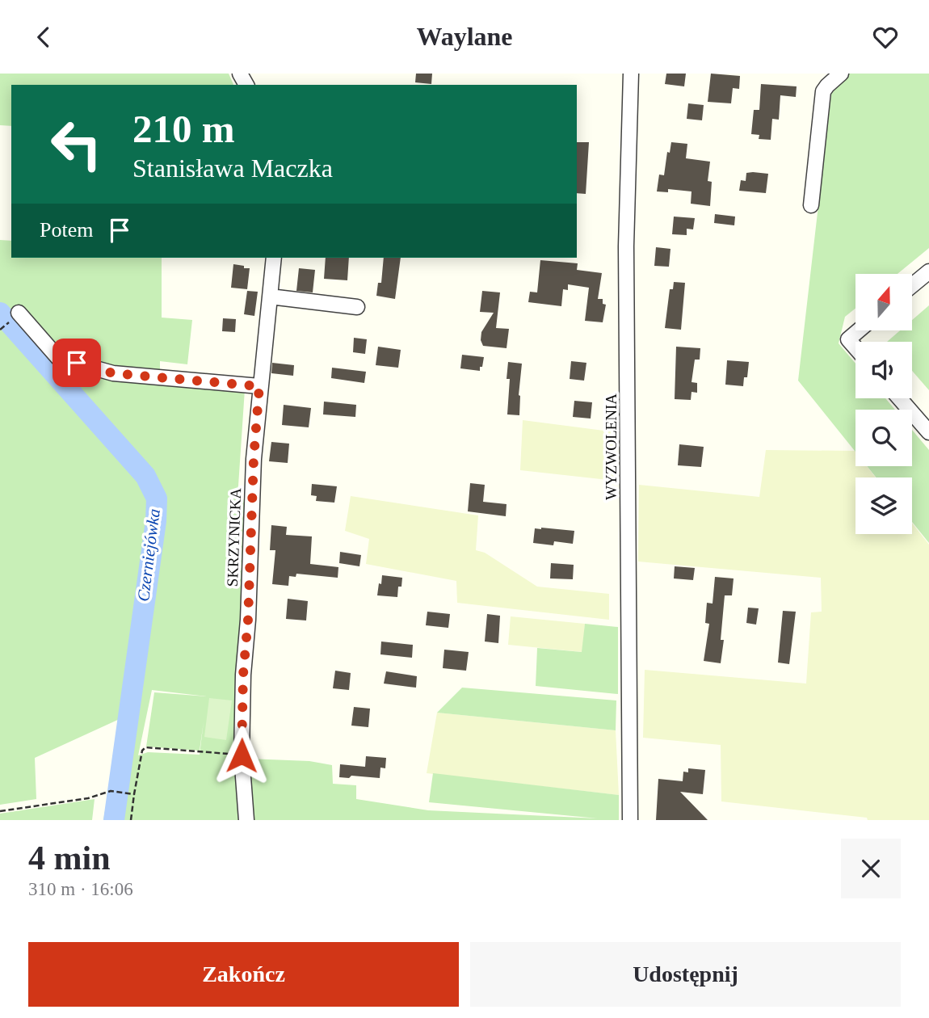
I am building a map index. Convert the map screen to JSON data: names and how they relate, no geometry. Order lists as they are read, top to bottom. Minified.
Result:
{"streets":{"street":["WYZWOLENIA","SKRZYNICKA"]},"water":["Czerniejówka"],"north":"top","page":{"header":"Waylane","turn":["210 m","Stanisława Maczka"],"then":"Potem","heading":["4 min","310 m · 16:06"],"buttons":["Zakończ","Udostępnij"]}}
